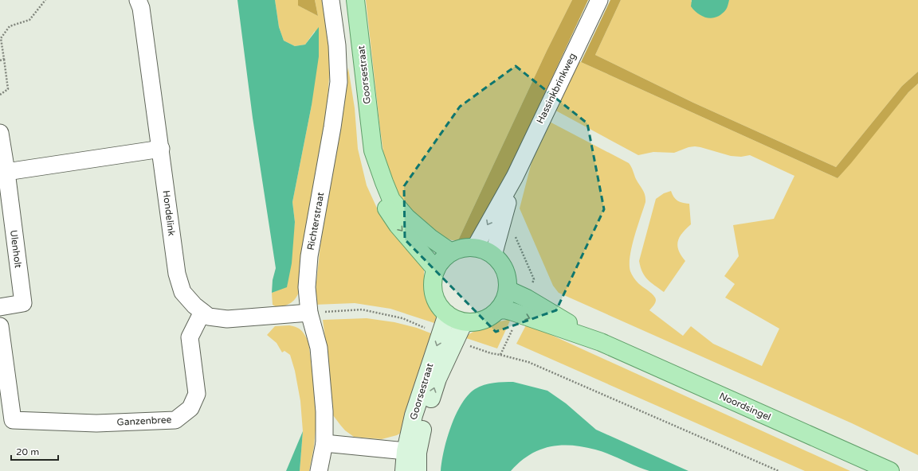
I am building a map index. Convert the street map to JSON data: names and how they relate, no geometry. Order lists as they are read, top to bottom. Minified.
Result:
{"streets":{"main road":["Goorsestraat","Noordsingel"],"street":["Hassinkbrinkweg","Hondelink","Richterstraat","Ulenholt","Ganzenbree"]},"crossings":[["Goorsestraat","Hassinkbrinkweg"],["Goorsestraat","Noordsingel"],["Hassinkbrinkweg","Noordsingel"],["Hondelink","Richterstraat"],["Hondelink","Ganzenbree"]],"scale_bar":"20 m"}
